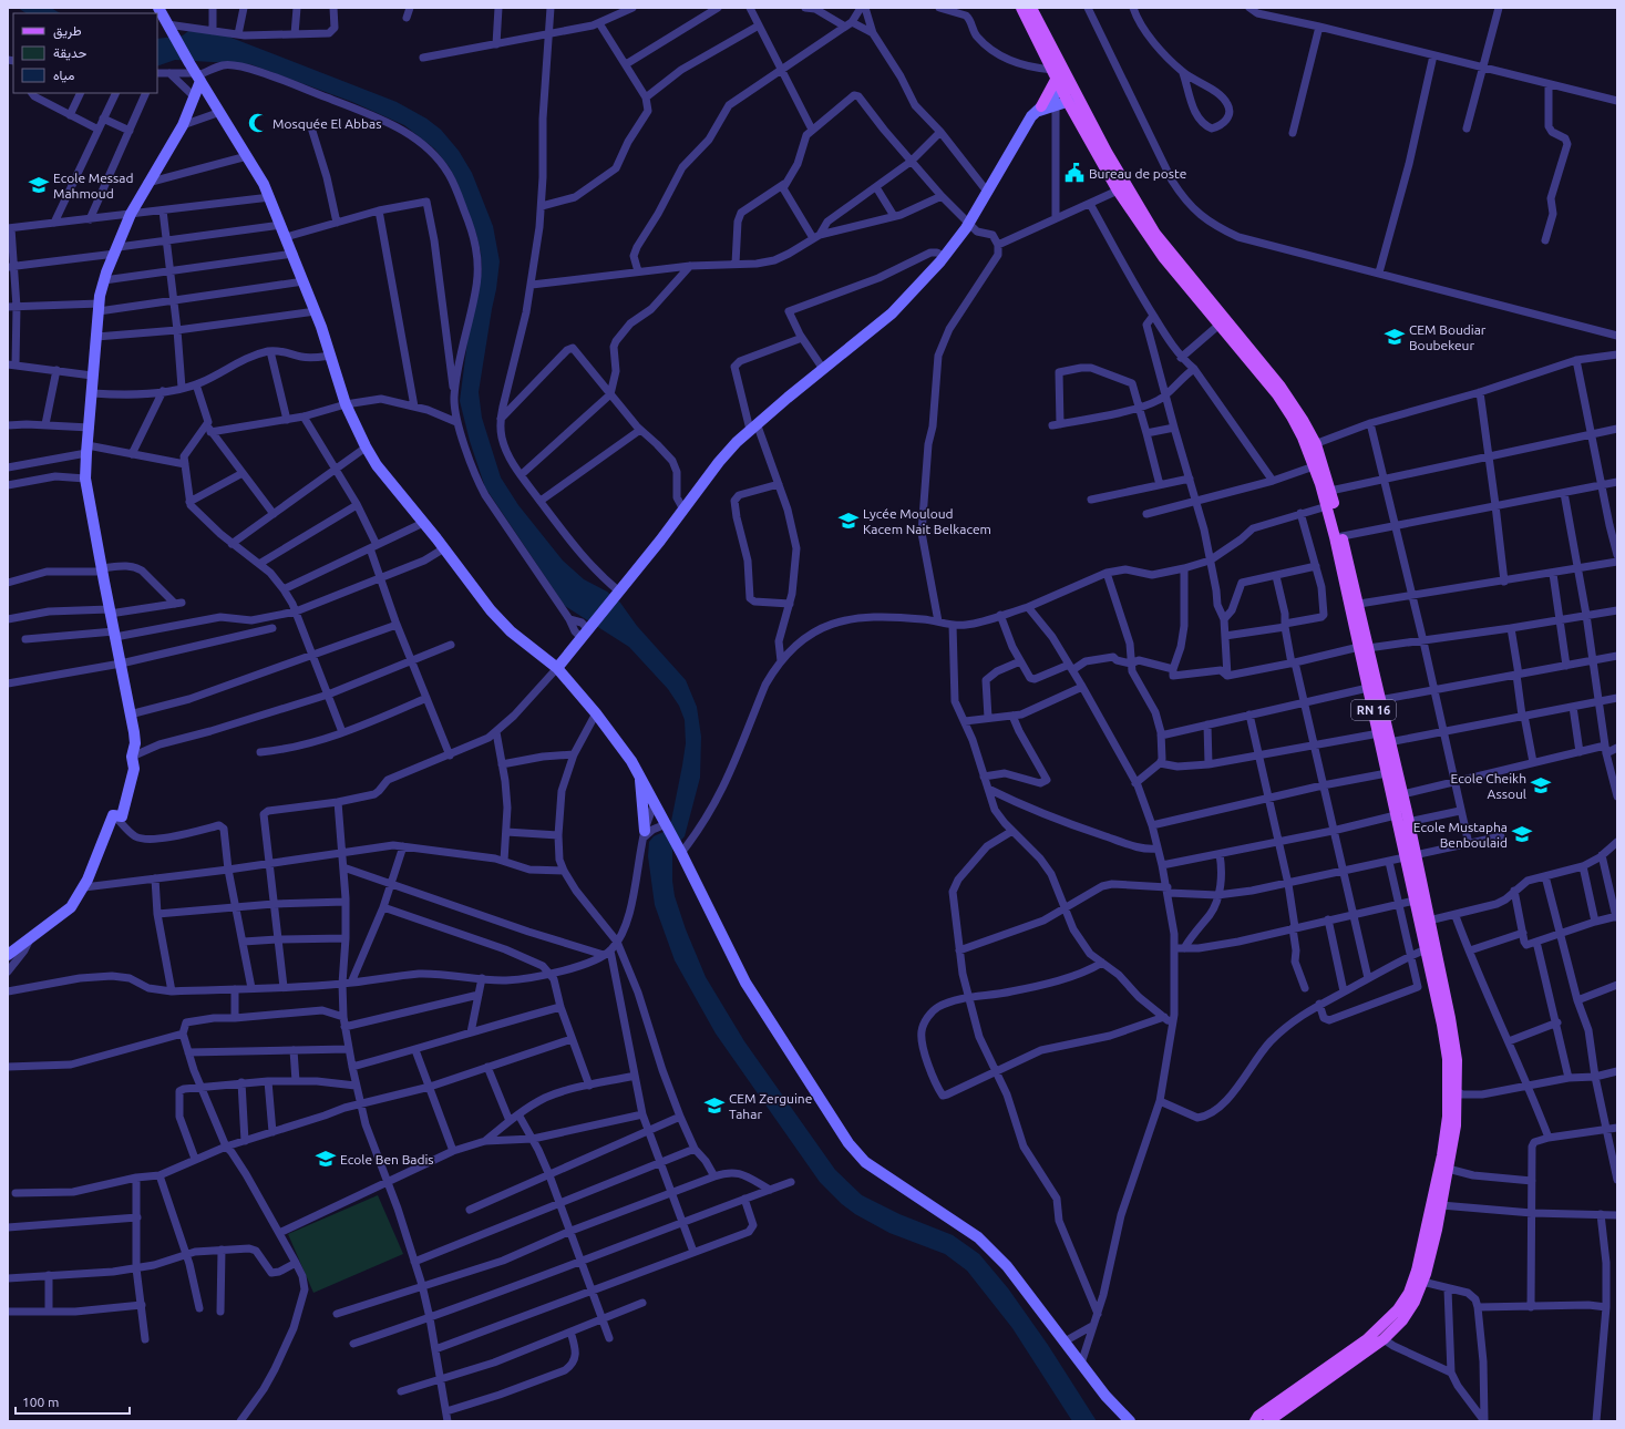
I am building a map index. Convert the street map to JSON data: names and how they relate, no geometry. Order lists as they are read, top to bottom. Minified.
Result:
{"streets":{"main road":["RN 16"]},"places":{"mosque":["Mosquée El Abbas"],"public building":["Bureau de poste"],"school or university":["Ecole Messad Mahmoud","CEM Boudiar Boubekeur","Lycée Mouloud Kacem Nait Belkacem","Ecole Cheikh Assoul","Ecole Mustapha Benboulaid","CEM Zerguine Tahar","Ecole Ben Badis"]},"legend":["طريق","حديقة","مياه"],"scale_bar":"100 m"}
